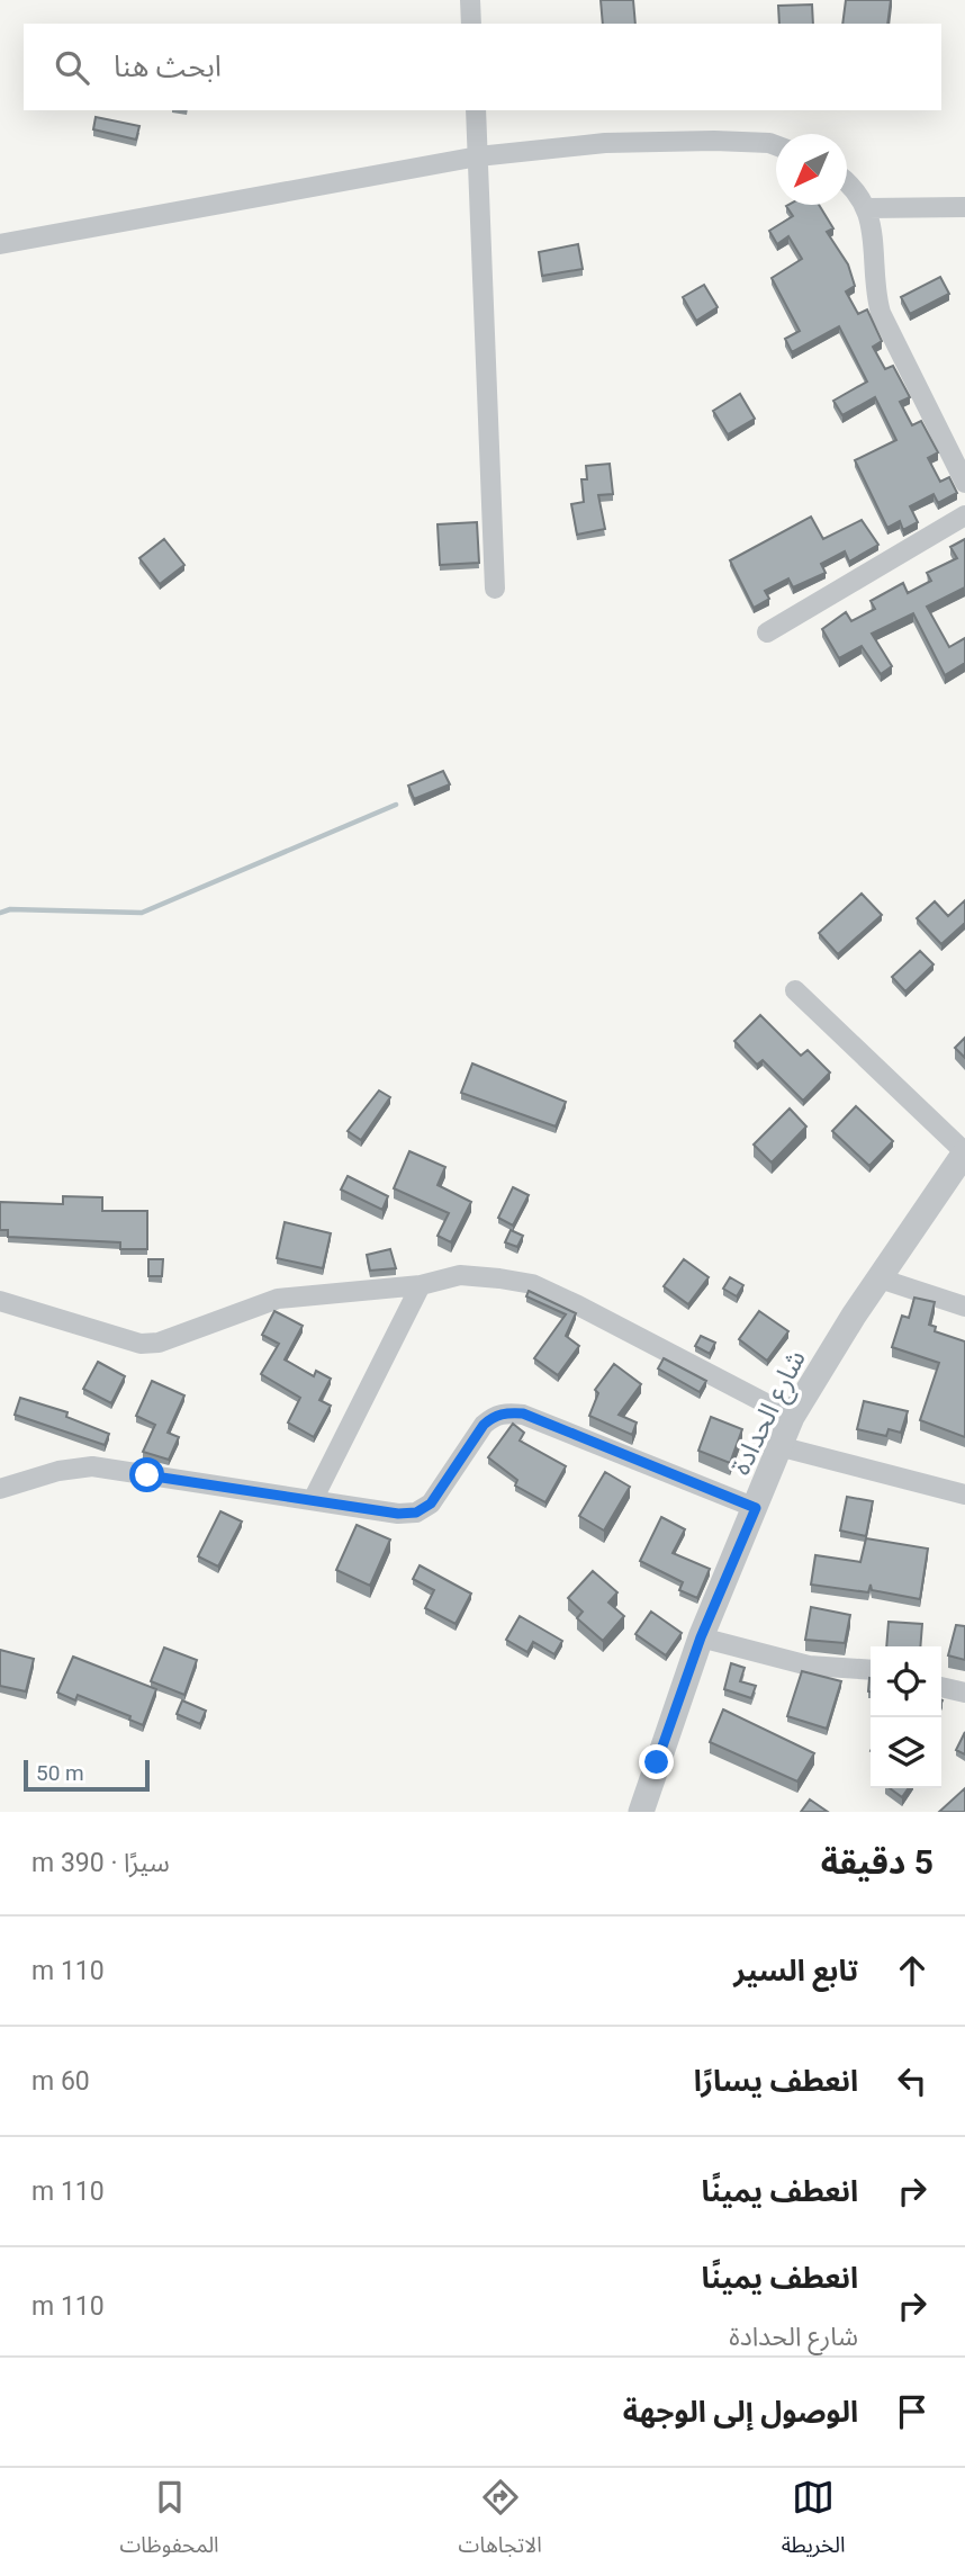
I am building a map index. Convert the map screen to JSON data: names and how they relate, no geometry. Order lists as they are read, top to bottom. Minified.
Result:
{"streets":{"street":["شارع الحدادة"]},"scale_bar":"50 m","north":"bottom left","page":{"search":"ابحث هنا","scale":"50 m","heading":["5 دقيقة","سيرًا · 390 m"],"list":[["تابع السير","110 m"],["انعطف يسارًا","60 m"],["انعطف يمينًا","110 m"],["انعطف يمينًا","شارع الحدادة","110 m"],"الوصول إلى الوجهة"],"nav":["الخريطة","الاتجاهات","المحفوظات"]}}
